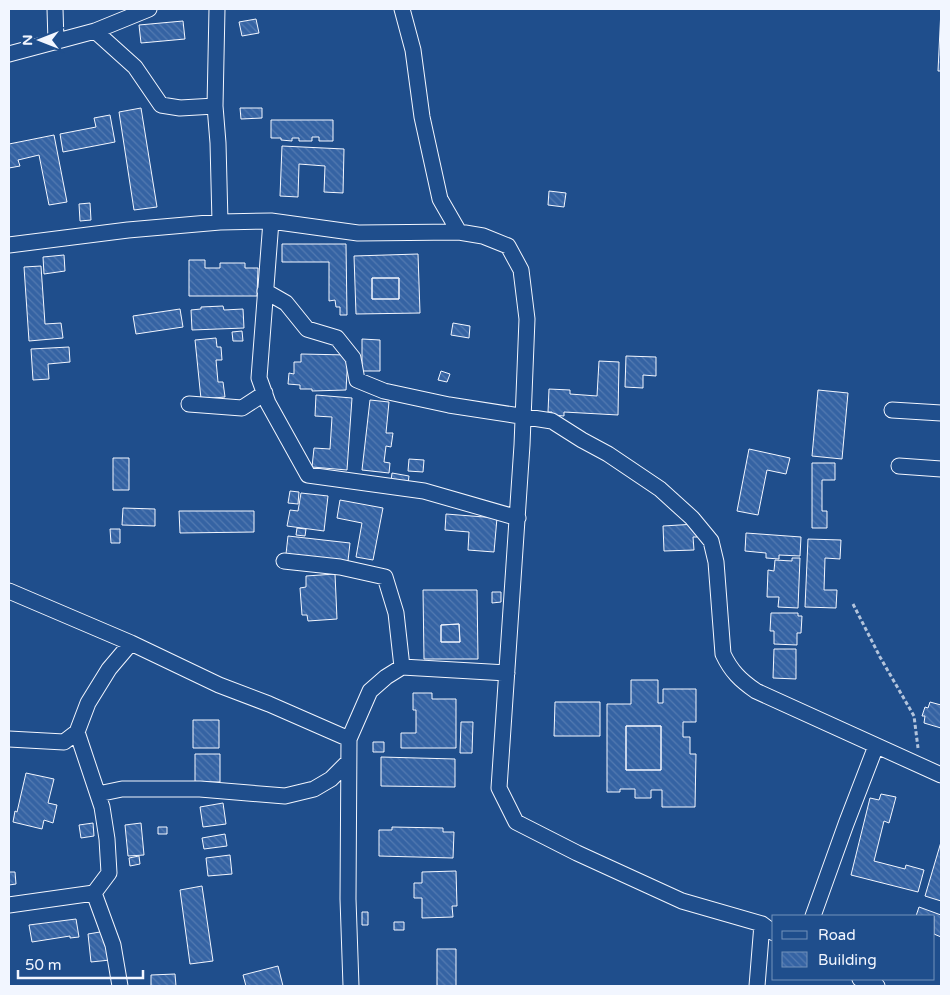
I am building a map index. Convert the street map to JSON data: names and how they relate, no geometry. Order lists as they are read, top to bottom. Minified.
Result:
{"legend":["Road","Building"],"scale_bar":"50 m","north":"left"}
